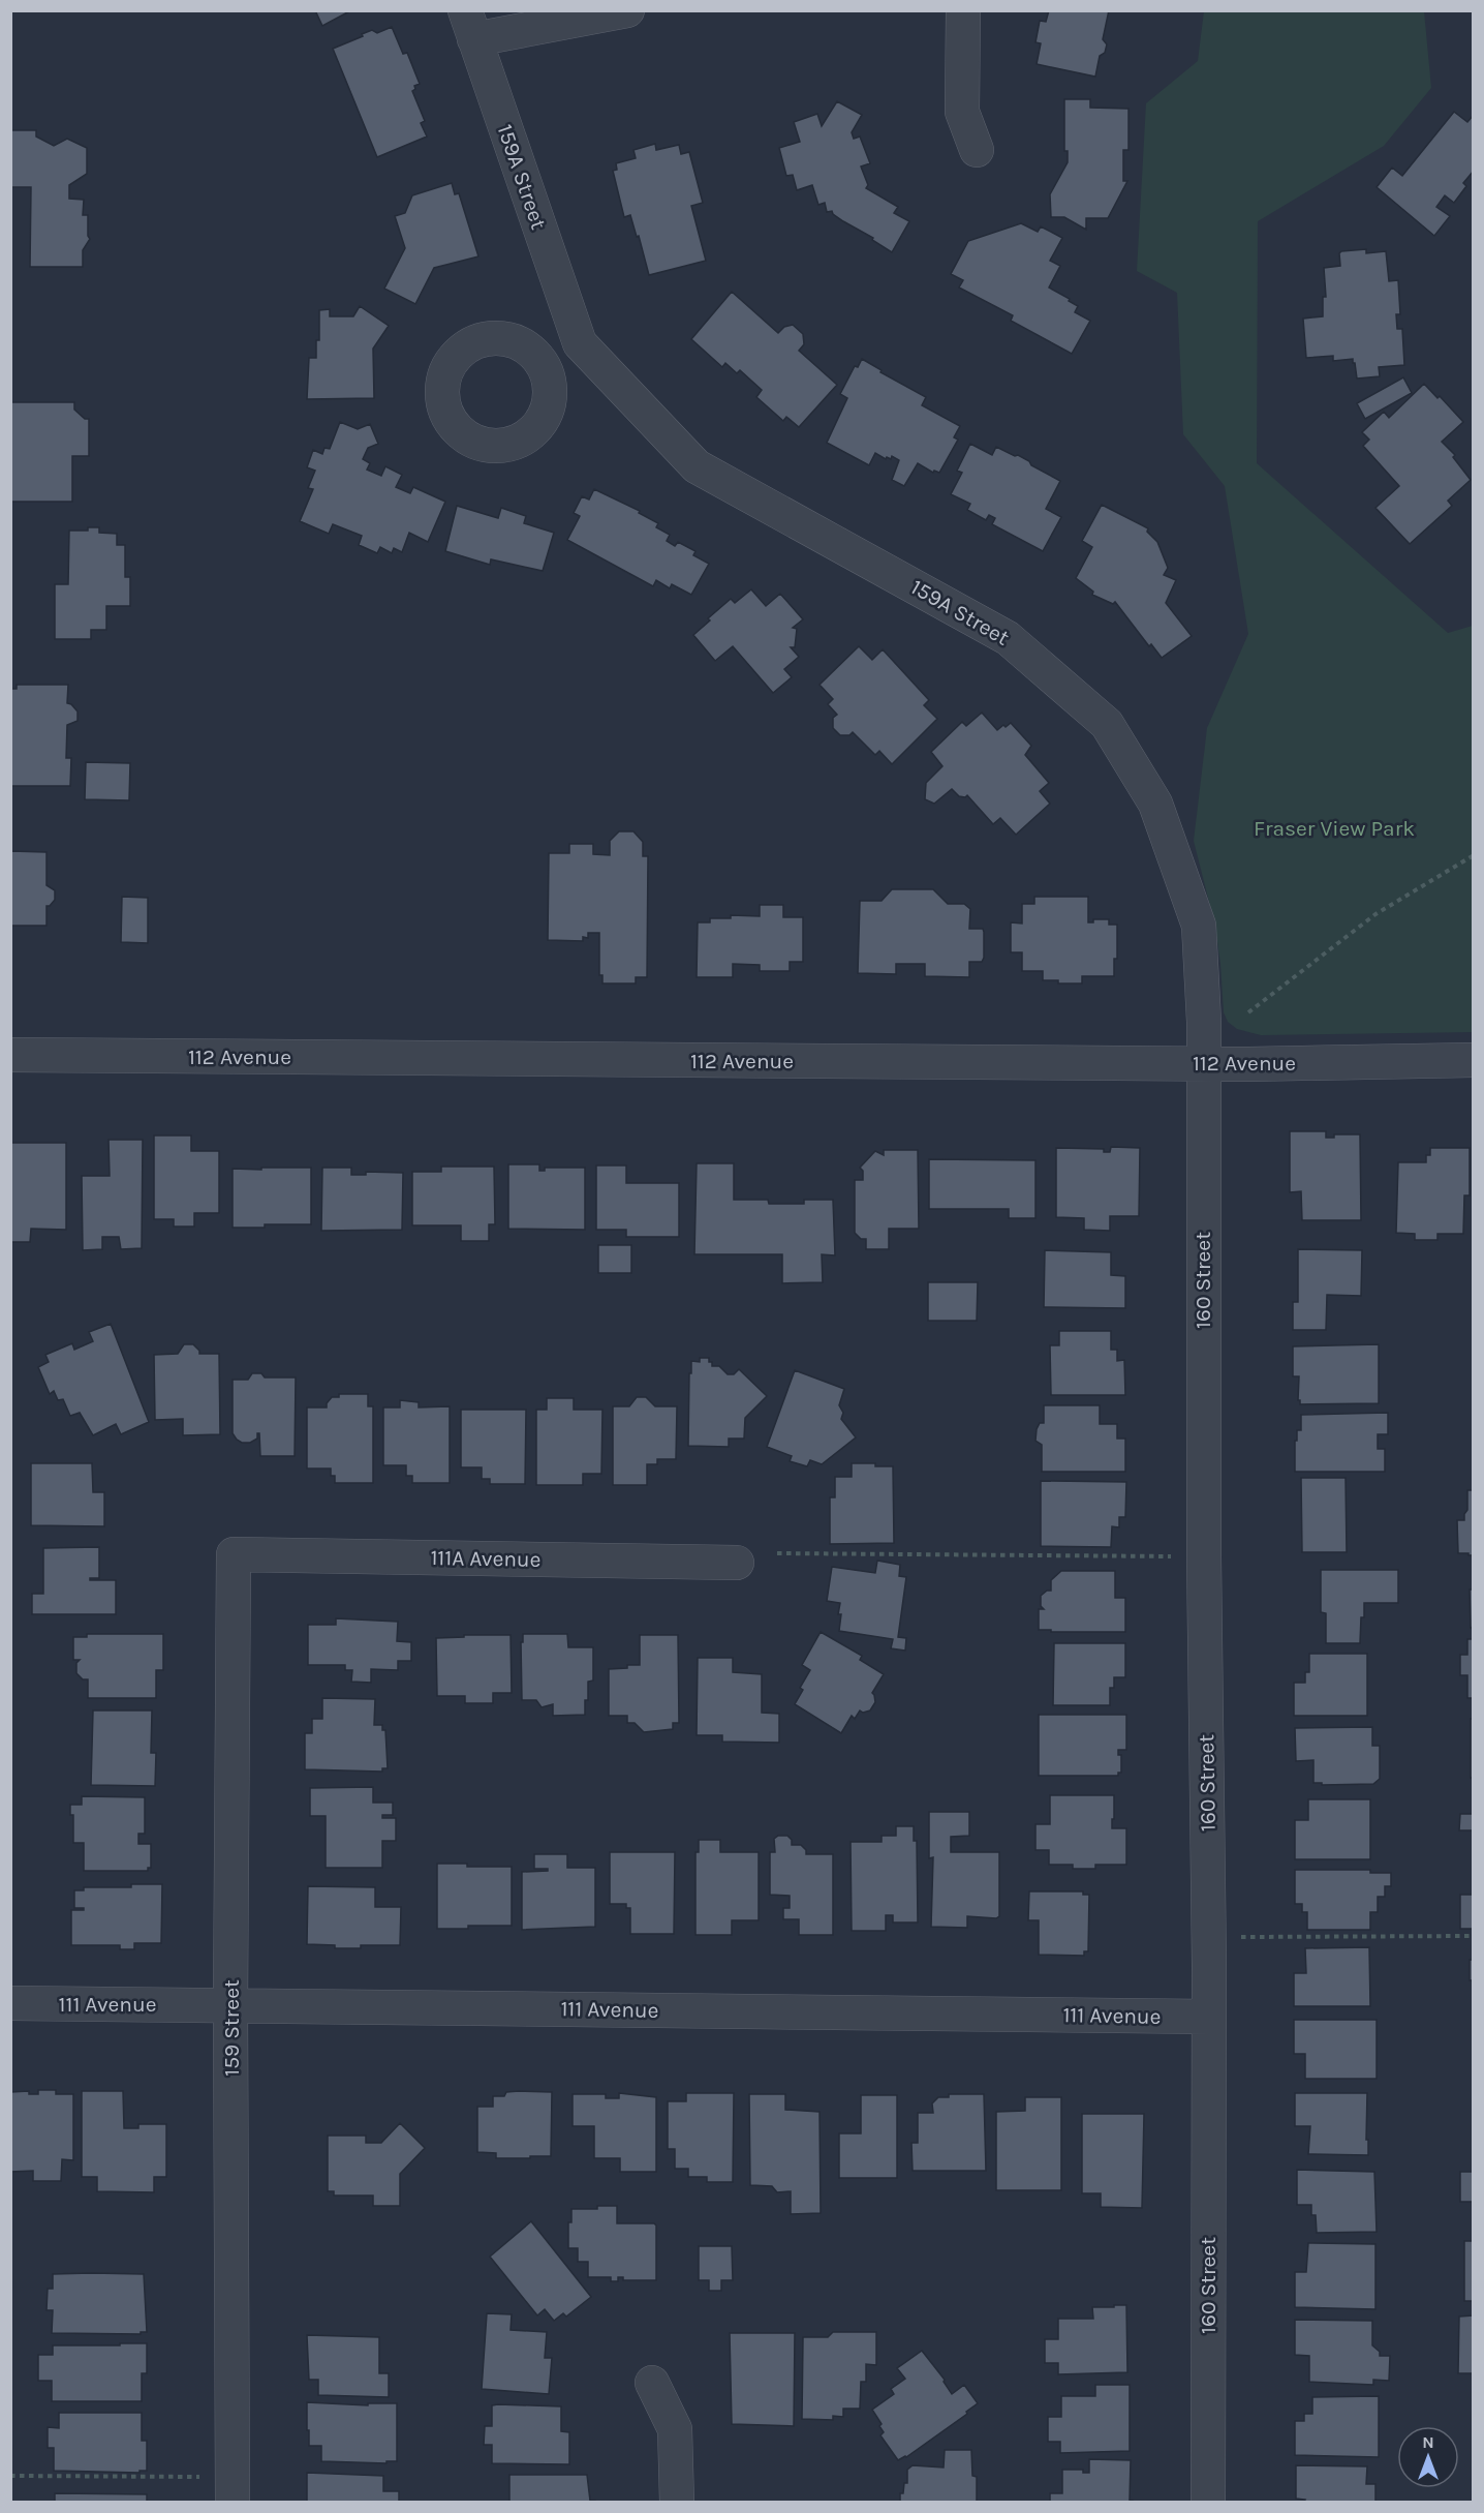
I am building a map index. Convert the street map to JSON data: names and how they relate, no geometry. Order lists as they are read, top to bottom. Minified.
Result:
{"streets":{"street":["159A Street","112 Avenue","160 Street","111A Avenue","111 Avenue","159 Street"]},"crossings":[["159A Street","112 Avenue"],["159A Street","160 Street"],["112 Avenue","160 Street"],["160 Street","111 Avenue"],["111A Avenue","159 Street"],["111 Avenue","159 Street"]],"parks":["Fraser View Park"],"north":"top"}
